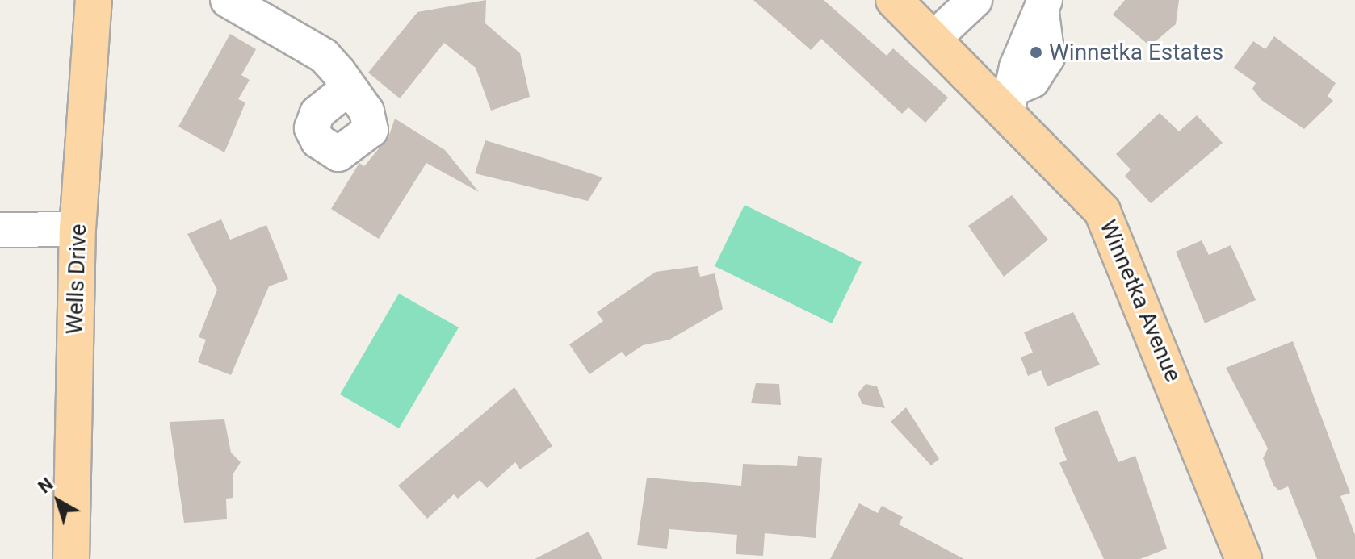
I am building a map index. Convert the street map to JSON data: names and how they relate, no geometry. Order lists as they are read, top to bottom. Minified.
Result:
{"streets":{"main road":["Wells Drive","Winnetka Avenue"]},"places":["Winnetka Estates"],"north":"top left"}
